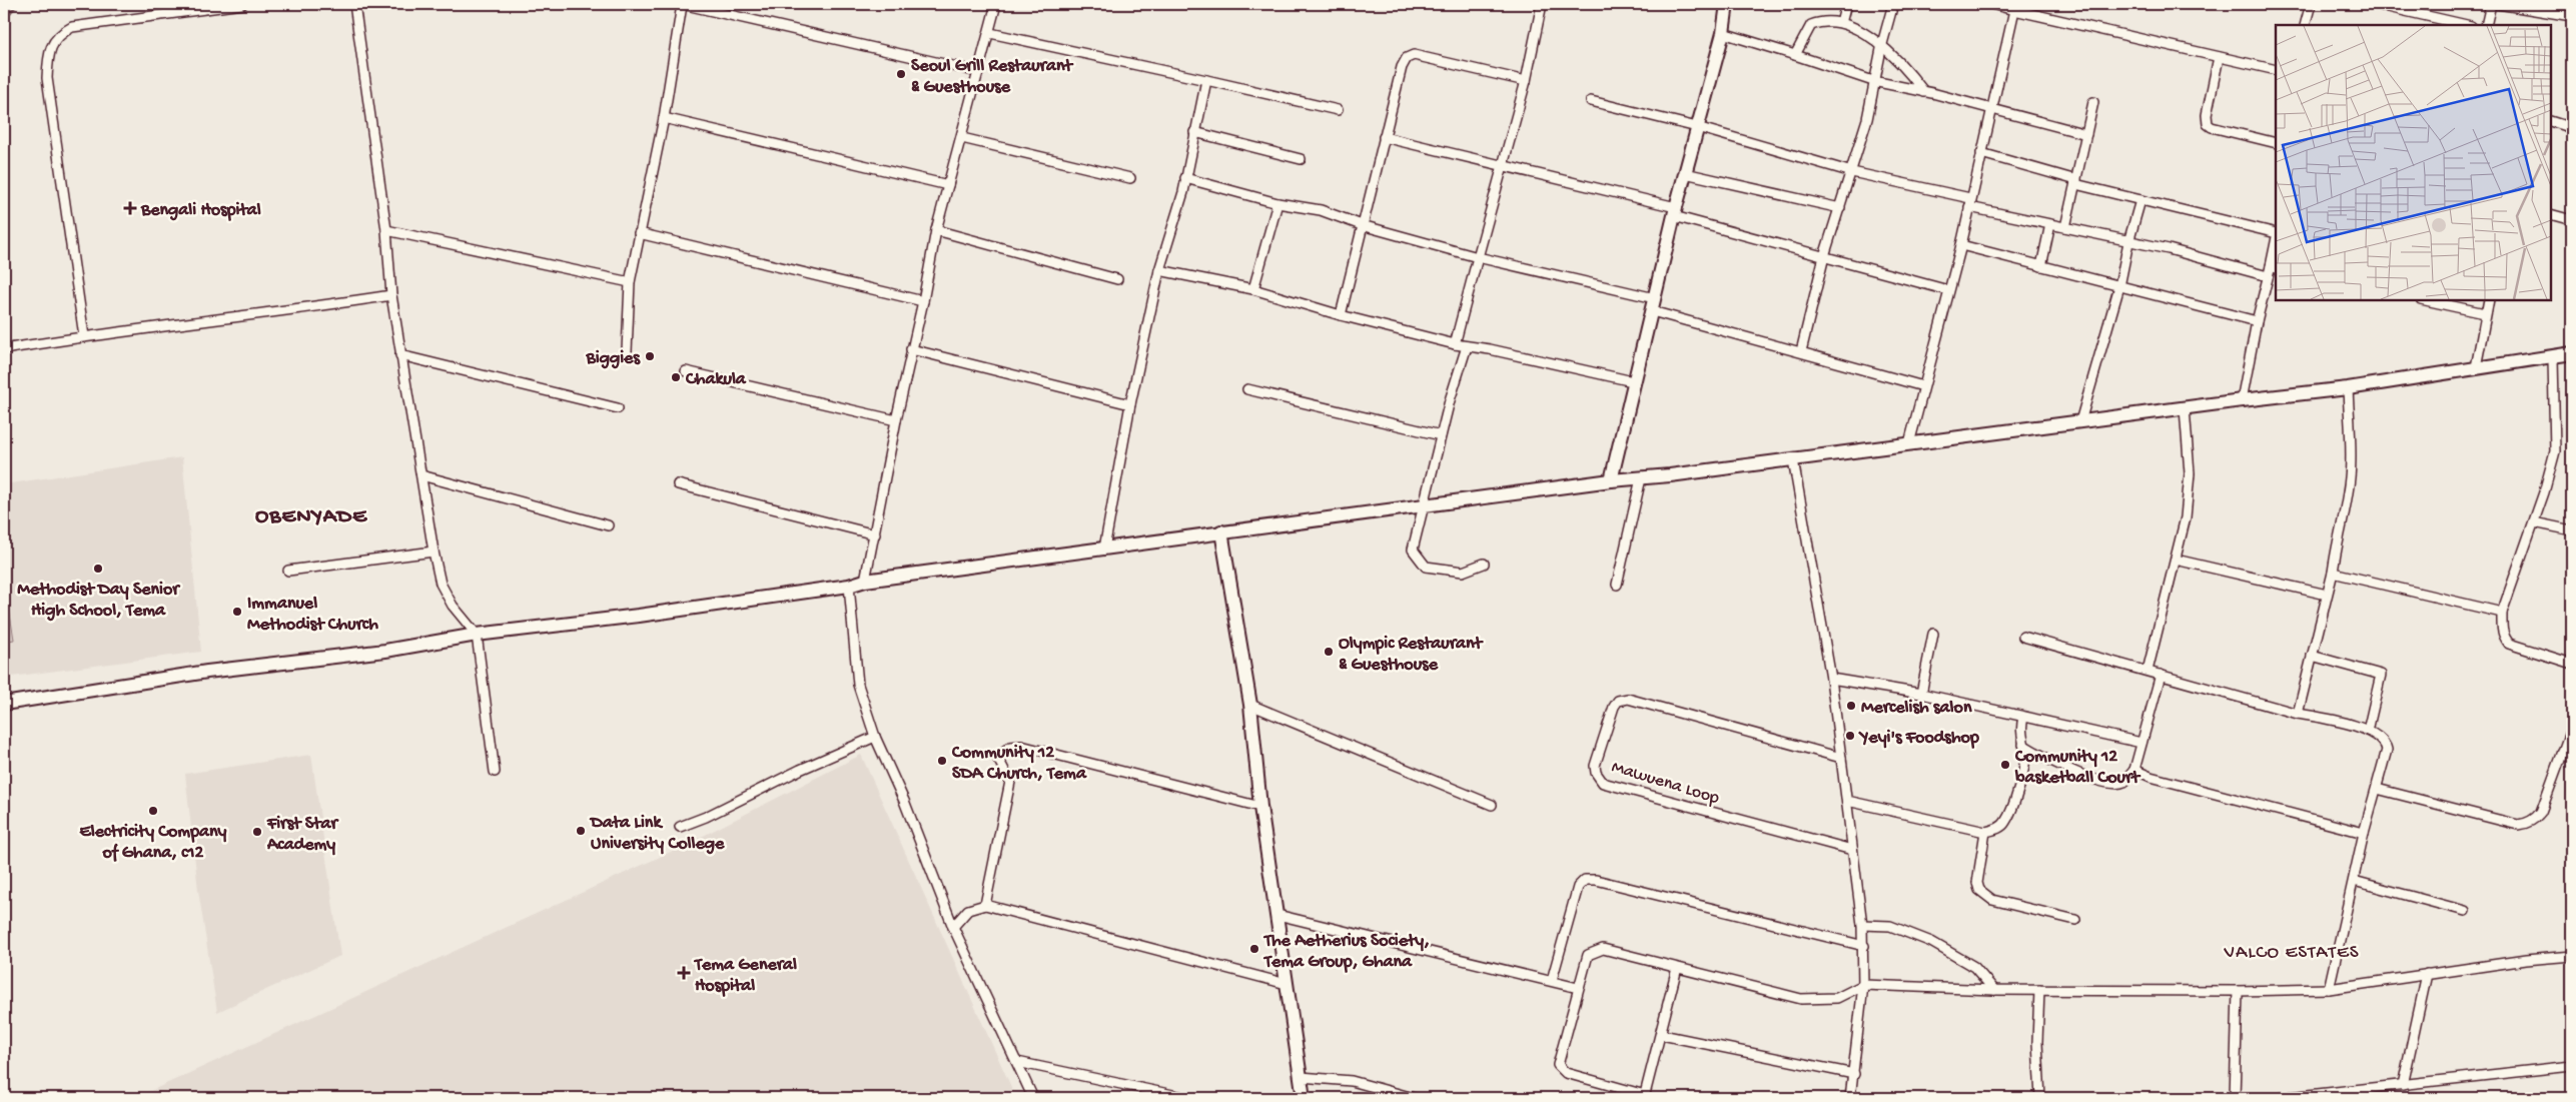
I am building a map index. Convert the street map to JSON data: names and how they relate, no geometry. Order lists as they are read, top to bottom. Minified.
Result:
{"streets":{"street":["Mawuena Loop"]},"districts":["OBENYADE","VALCO ESTATES"],"places":{"other":["Seoul Grill Restaurant & Guesthouse","Biggies","Chakula","Methodist Day Senior High School, Tema","Immanuel Methodist Church","Olympic Restaurant & Guesthouse","Mercelish salon","Yeyi's Foodshop","Community 12 SDA Church, Tema","Community 12 basketball Court","Electricity Company of Ghana, c12","Data Link University College","First Star Academy","The Aetherius Society, Tema Group, Ghana"],"health":["Bengali Hospital","Tema General Hospital"]}}
